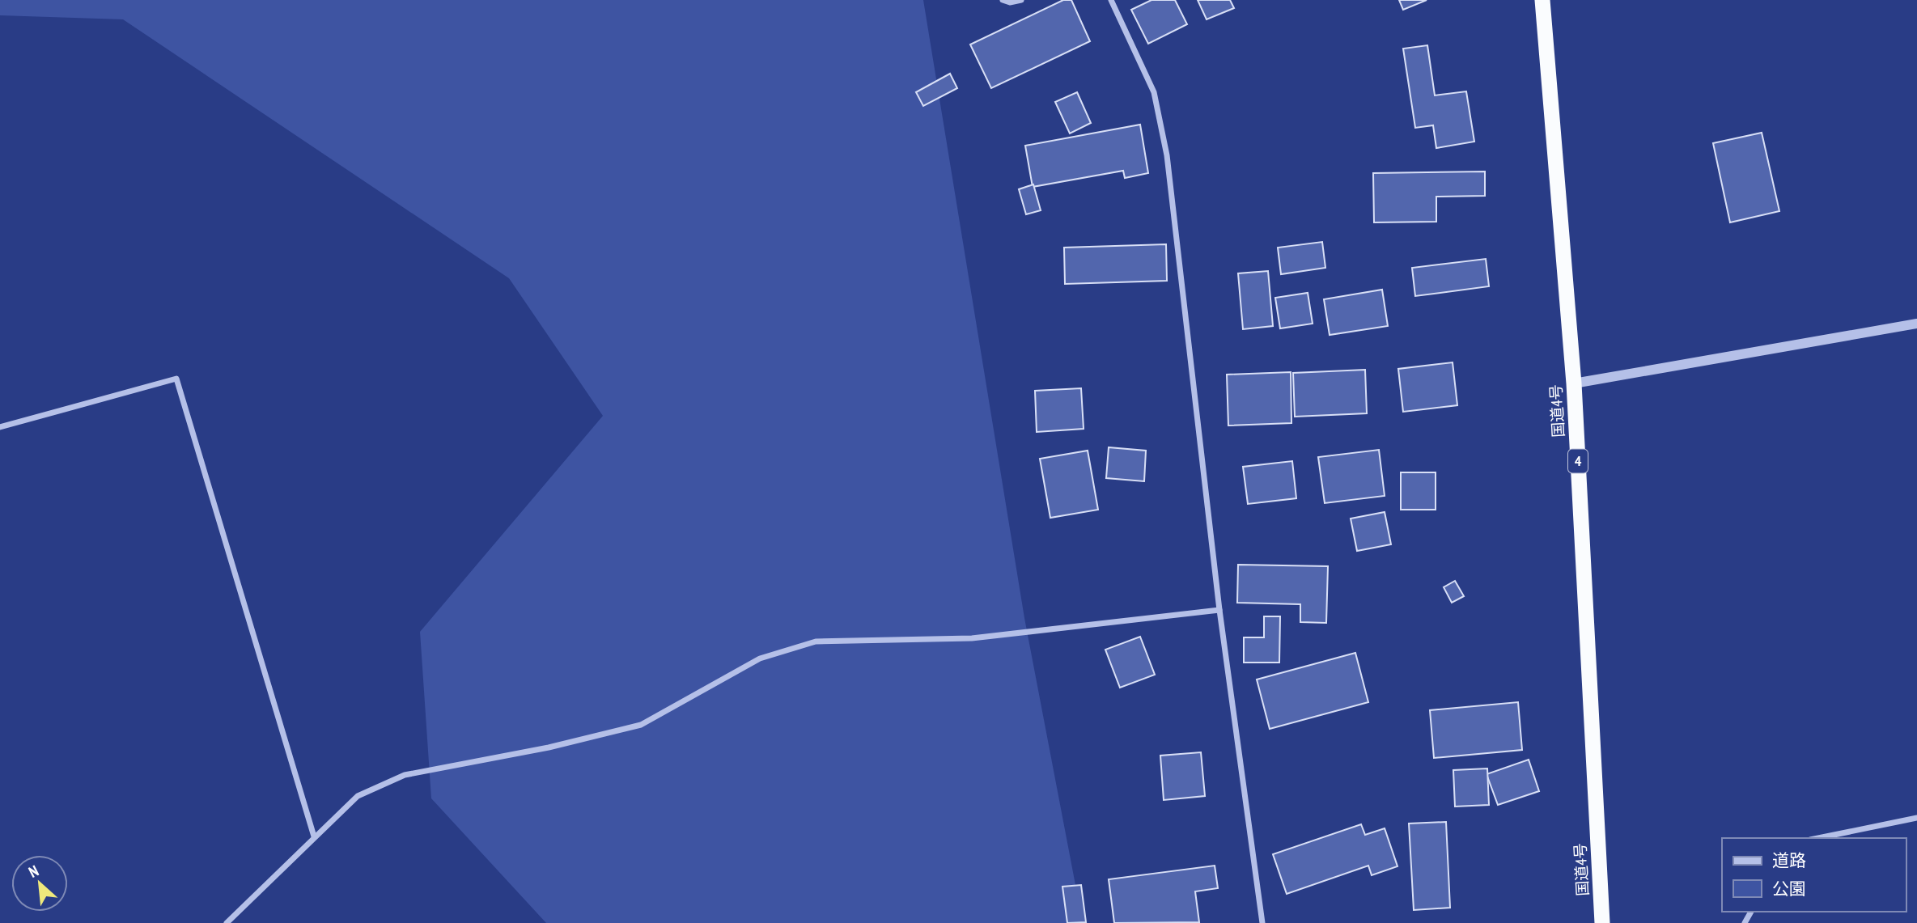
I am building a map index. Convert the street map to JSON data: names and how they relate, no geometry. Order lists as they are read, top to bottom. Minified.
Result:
{"streets":{"highway":["国道4号","4"]},"legend":["道路","公園"],"north":"top left"}
